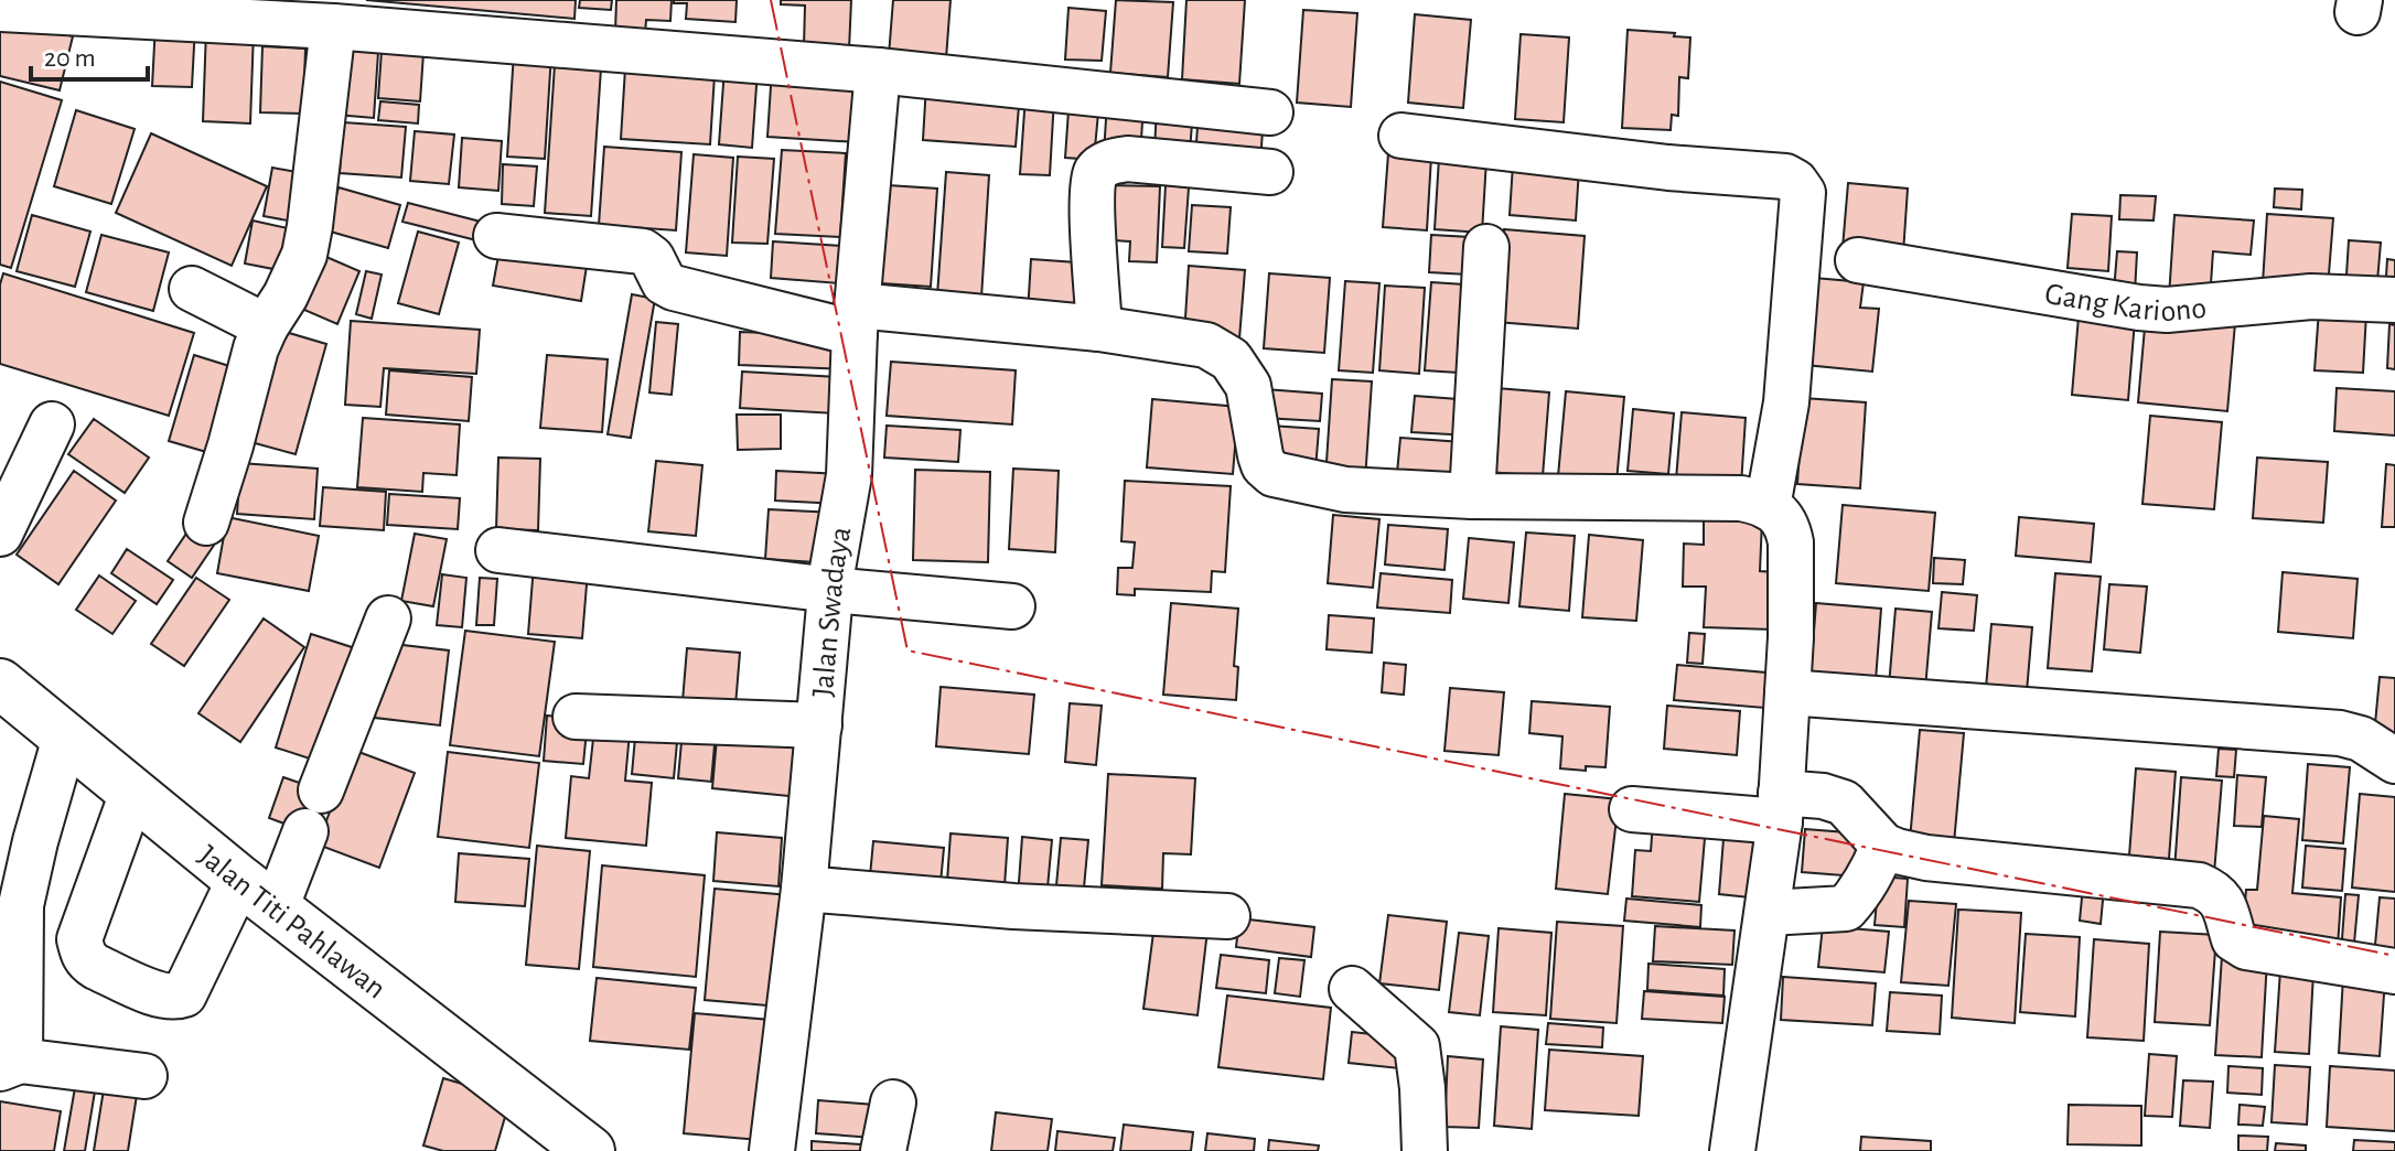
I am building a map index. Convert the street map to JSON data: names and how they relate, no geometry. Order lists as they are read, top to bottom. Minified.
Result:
{"streets":{"main road":["Jalan Titi Pahlawan"],"street":["Gang Kariono","Jalan Swadaya"]},"scale_bar":"20 m"}
